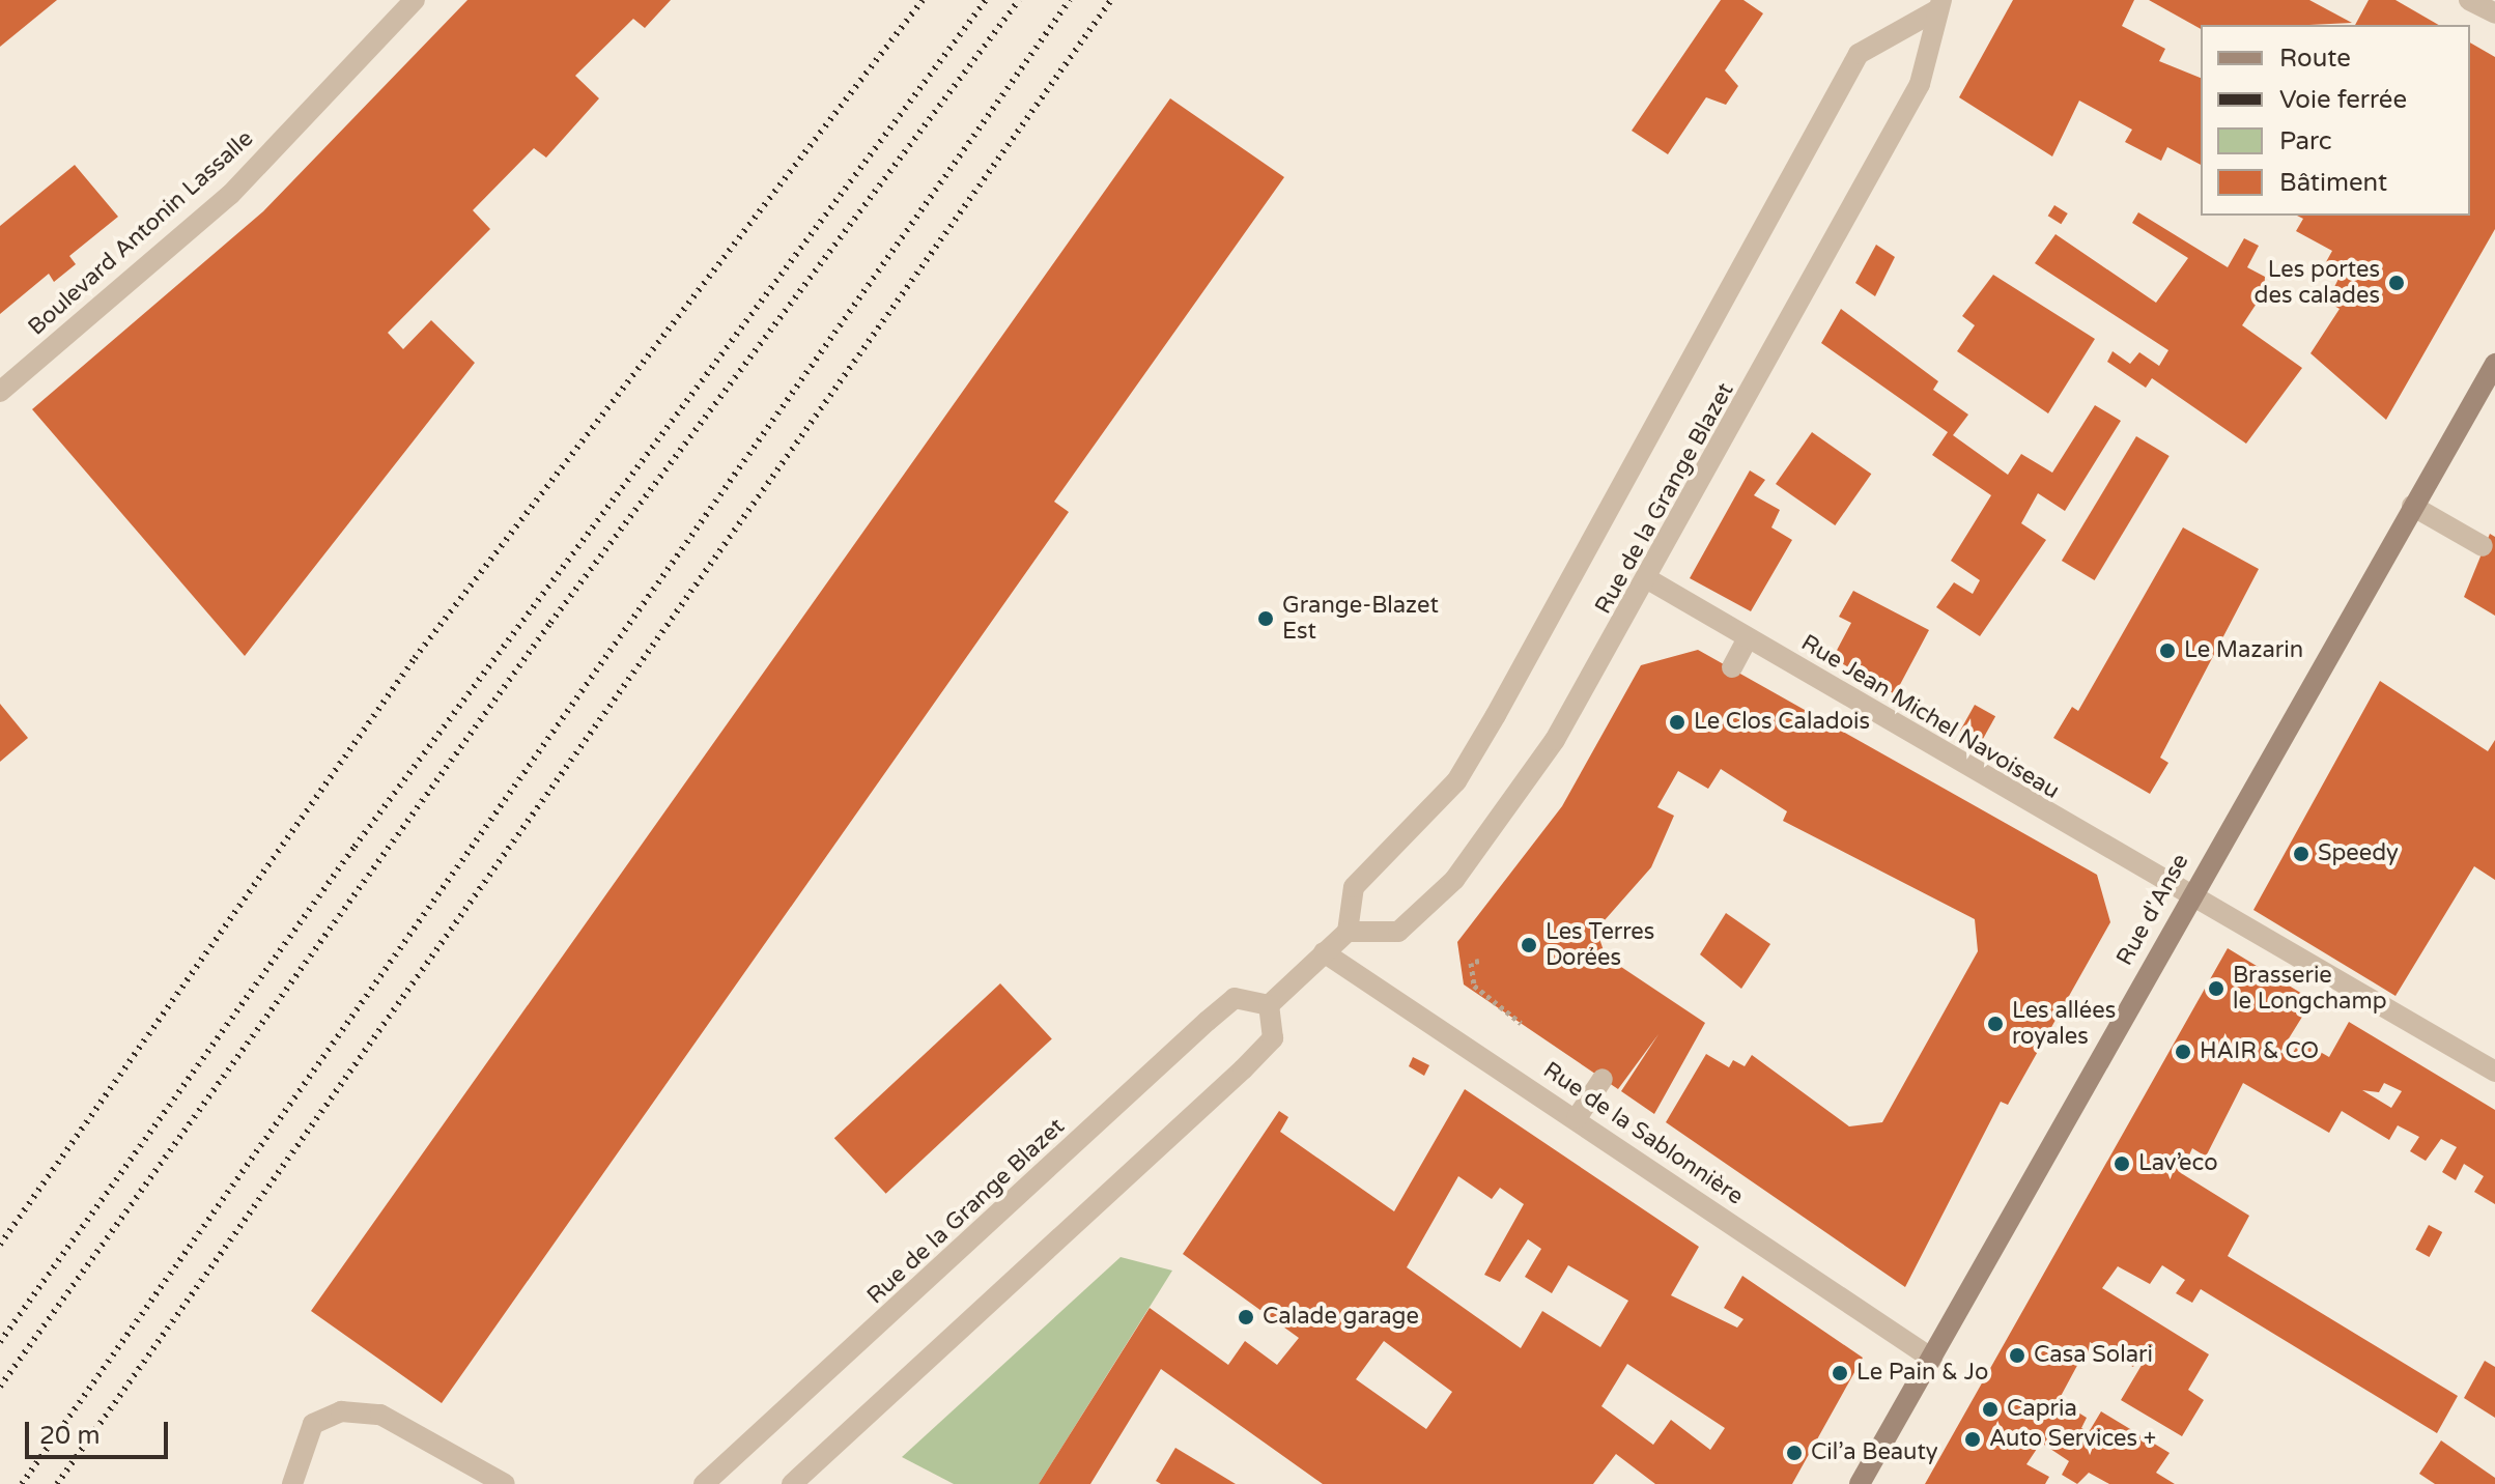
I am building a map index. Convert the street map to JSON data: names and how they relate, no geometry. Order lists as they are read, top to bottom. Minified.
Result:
{"streets":{"main road":["Rue d'Anse"],"street":["Boulevard Antonin Lassalle","Rue de la Grange Blazet","Rue Jean Michel Navoiseau","Rue de la Sablonnière"]},"crossings":[["Rue de la Grange Blazet","Rue Jean Michel Navoiseau"],["Rue Jean Michel Navoiseau","Rue d'Anse"],["Rue d'Anse","Rue de la Sablonnière"]],"places":["Les portes des calades","Grange-Blazet Est","Le Mazarin","Le Clos Caladois","Speedy","Les Terres Dorées","Brasserie le Longchamp","Les allées royales","HAIR & CO","Lav’eco","Calade garage","Casa Solari","Le Pain & Jo","Capria","Auto Services +","Cil’a Beauty"],"legend":["Route","Voie ferrée","Parc","Bâtiment"],"scale_bar":"20 m"}
